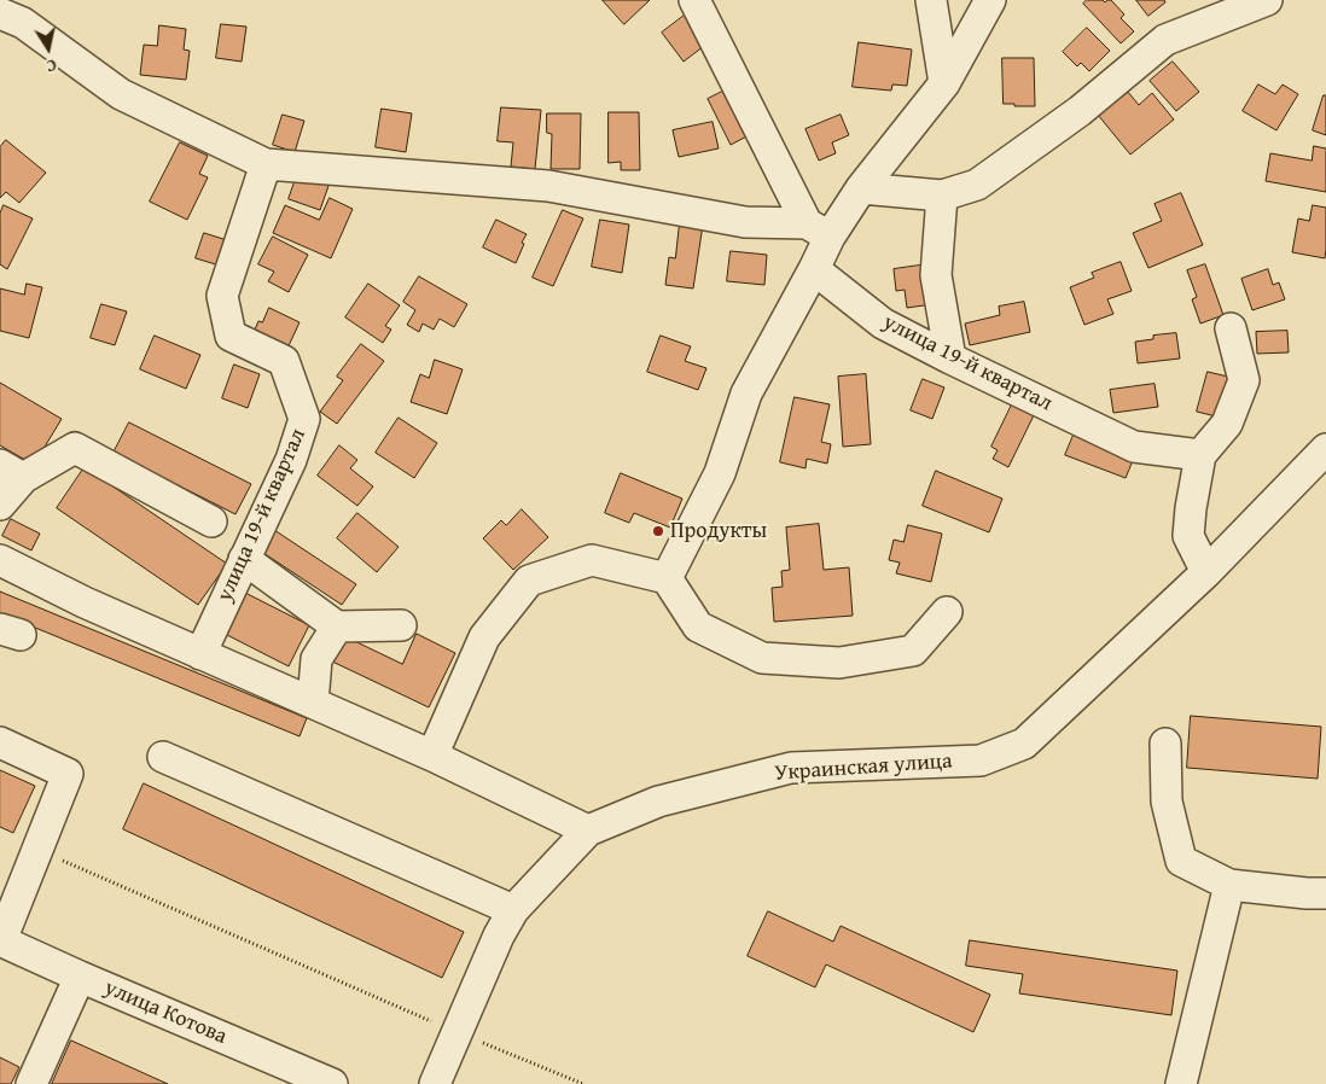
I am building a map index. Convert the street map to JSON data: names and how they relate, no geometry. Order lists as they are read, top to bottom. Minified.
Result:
{"streets":{"street":["улица 19-й квартал","Украинская улица","улица Котова"]},"places":["Продукты"],"north":"bottom"}
